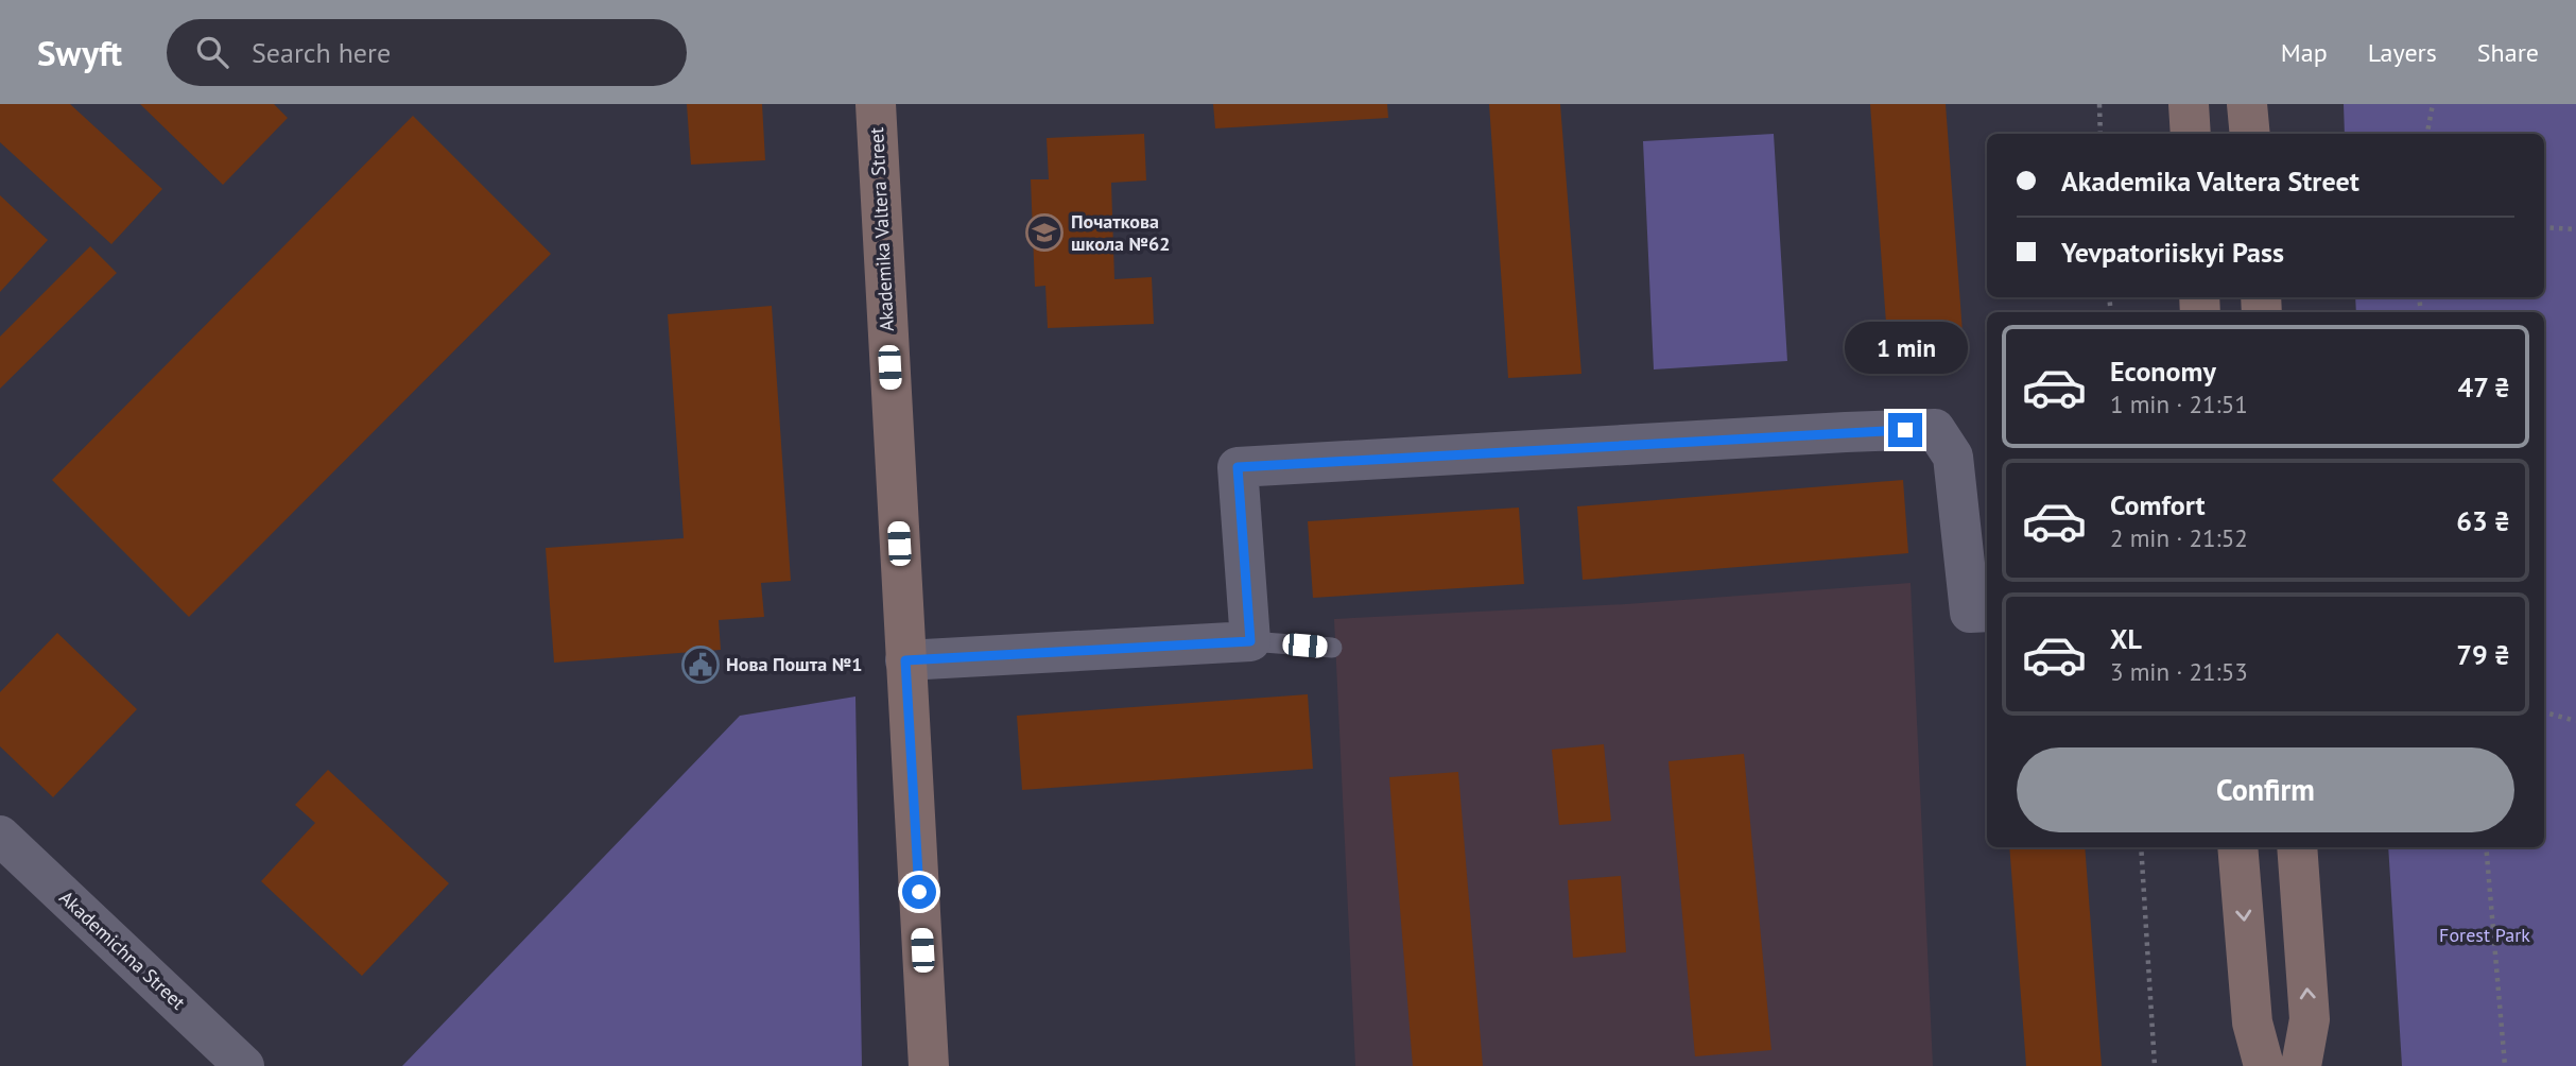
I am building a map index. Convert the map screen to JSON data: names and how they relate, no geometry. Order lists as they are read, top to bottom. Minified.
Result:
{"streets":{"street":["Akademika Valtera Street","Akademichna Street"]},"parks":["Forest Park"],"places":{"school or university":["Початкова школа №62"],"public building":["Нова Пошта №1"]},"page":{"header":"Swyft","search":"Search here","nav":["Map","Layers","Share"],"banner":["Akademika Valtera Street","Yevpatoriiskyi Pass"],"bubble":"1 min","list":[{"name":"Economy","note":"1 min · 21:51","value":"47 ₴"},{"name":"Comfort","note":"2 min · 21:52","value":"63 ₴"},{"name":"XL","note":"3 min · 21:53","value":"79 ₴"}],"buttons":"Confirm"}}
